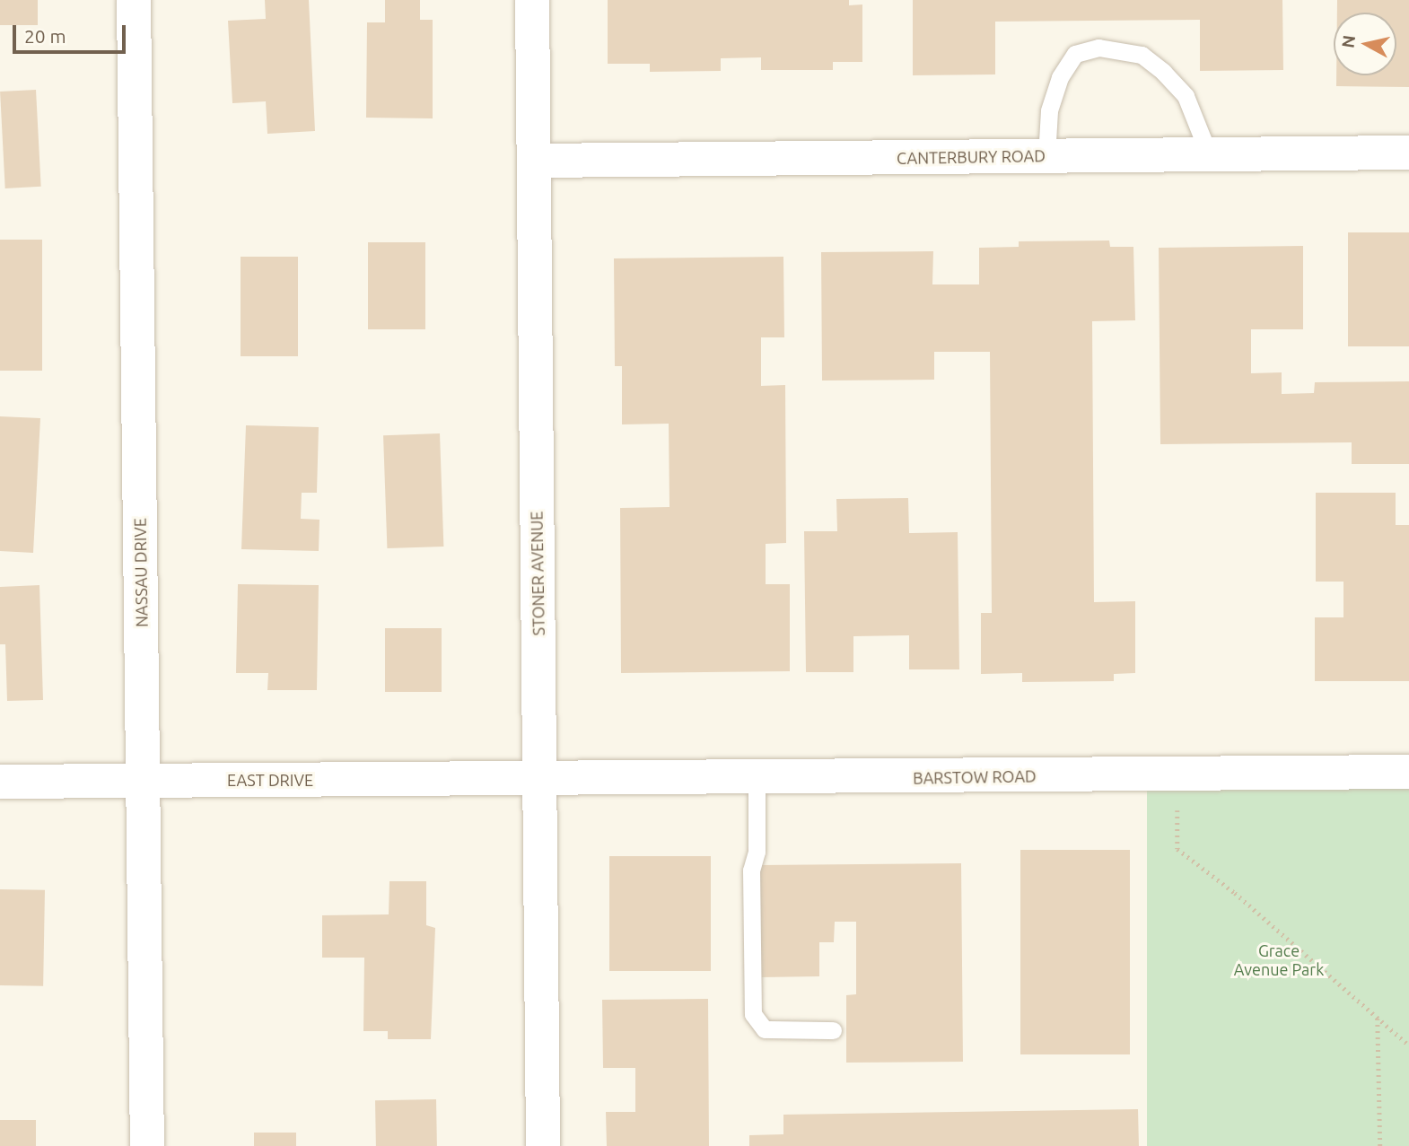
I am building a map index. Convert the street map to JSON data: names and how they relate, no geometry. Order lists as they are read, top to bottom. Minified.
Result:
{"streets":{"street":["CANTERBURY ROAD","NASSAU DRIVE","STONER AVENUE","BARSTOW ROAD","EAST DRIVE"]},"crossings":[["CANTERBURY ROAD","STONER AVENUE"],["NASSAU DRIVE","EAST DRIVE"],["STONER AVENUE","BARSTOW ROAD"],["STONER AVENUE","EAST DRIVE"],["BARSTOW ROAD","EAST DRIVE"]],"parks":["Grace Avenue Park"],"scale_bar":"20 m","north":"left"}
